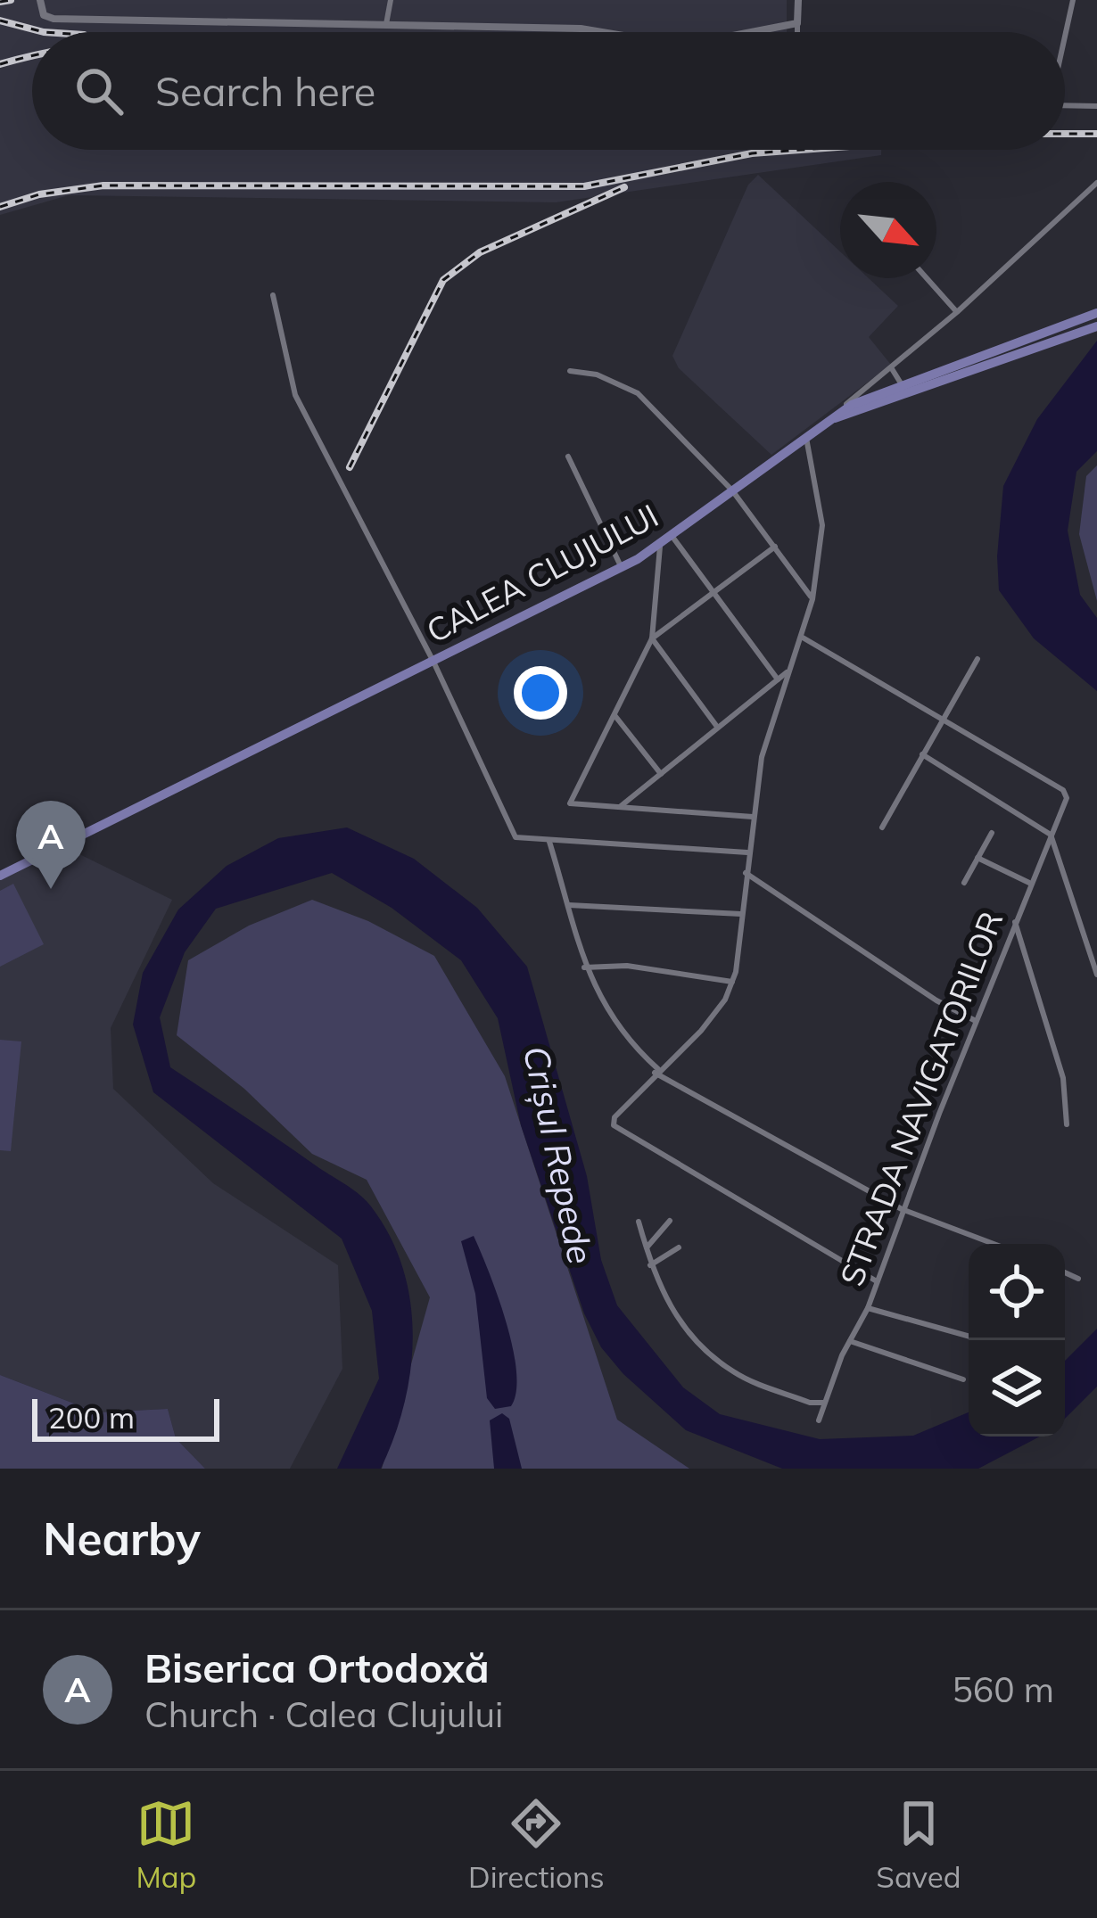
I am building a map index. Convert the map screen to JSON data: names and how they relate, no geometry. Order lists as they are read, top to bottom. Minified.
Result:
{"streets":{"main road":["CALEA CLUJULUI"],"street":["STRADA NAVIGATORILOR"]},"water":["Crișul Repede"],"scale_bar":"200 m","north":"bottom right","page":{"search":"Search here","pins":"A","scale":"200 m","heading":"Nearby","list":[{"mark":"A","name":"Biserica Ortodoxă","note":"Church · Calea Clujului","value":"560 m"}],"nav":["Map","Directions","Saved"]}}
